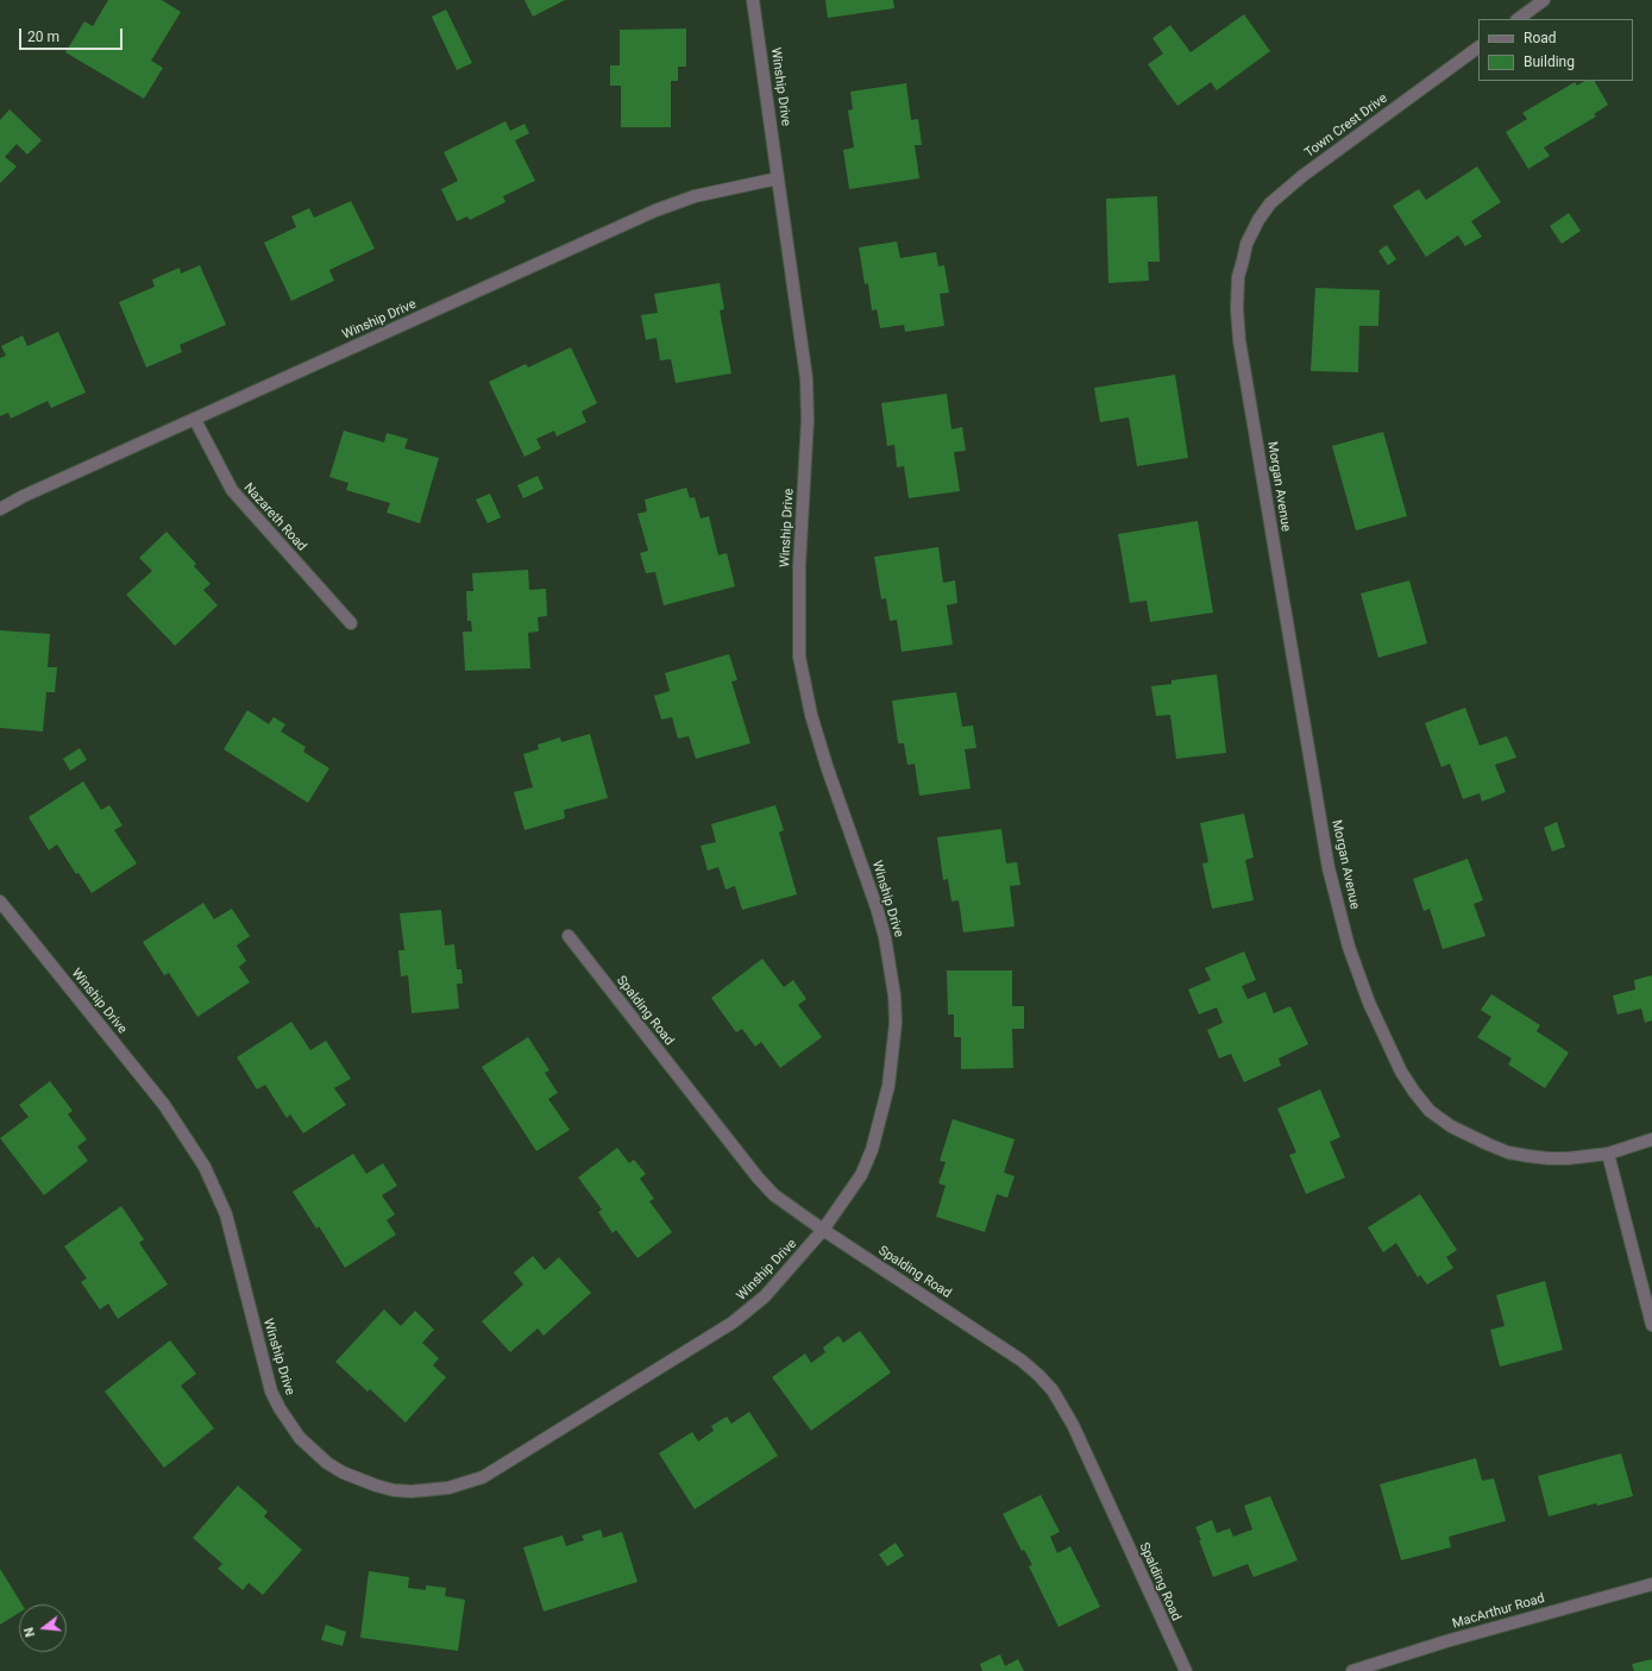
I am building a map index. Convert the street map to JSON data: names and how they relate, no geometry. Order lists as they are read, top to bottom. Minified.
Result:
{"streets":{"street":["Winship Drive","Town Crest Drive","Morgan Avenue","Nazareth Road","Spalding Road","MacArthur Road"]},"crossings":[["Winship Drive","Nazareth Road"],["Winship Drive","Spalding Road"],["Town Crest Drive","Morgan Avenue"]],"legend":["Road","Building"],"scale_bar":"20 m","north":"left"}
